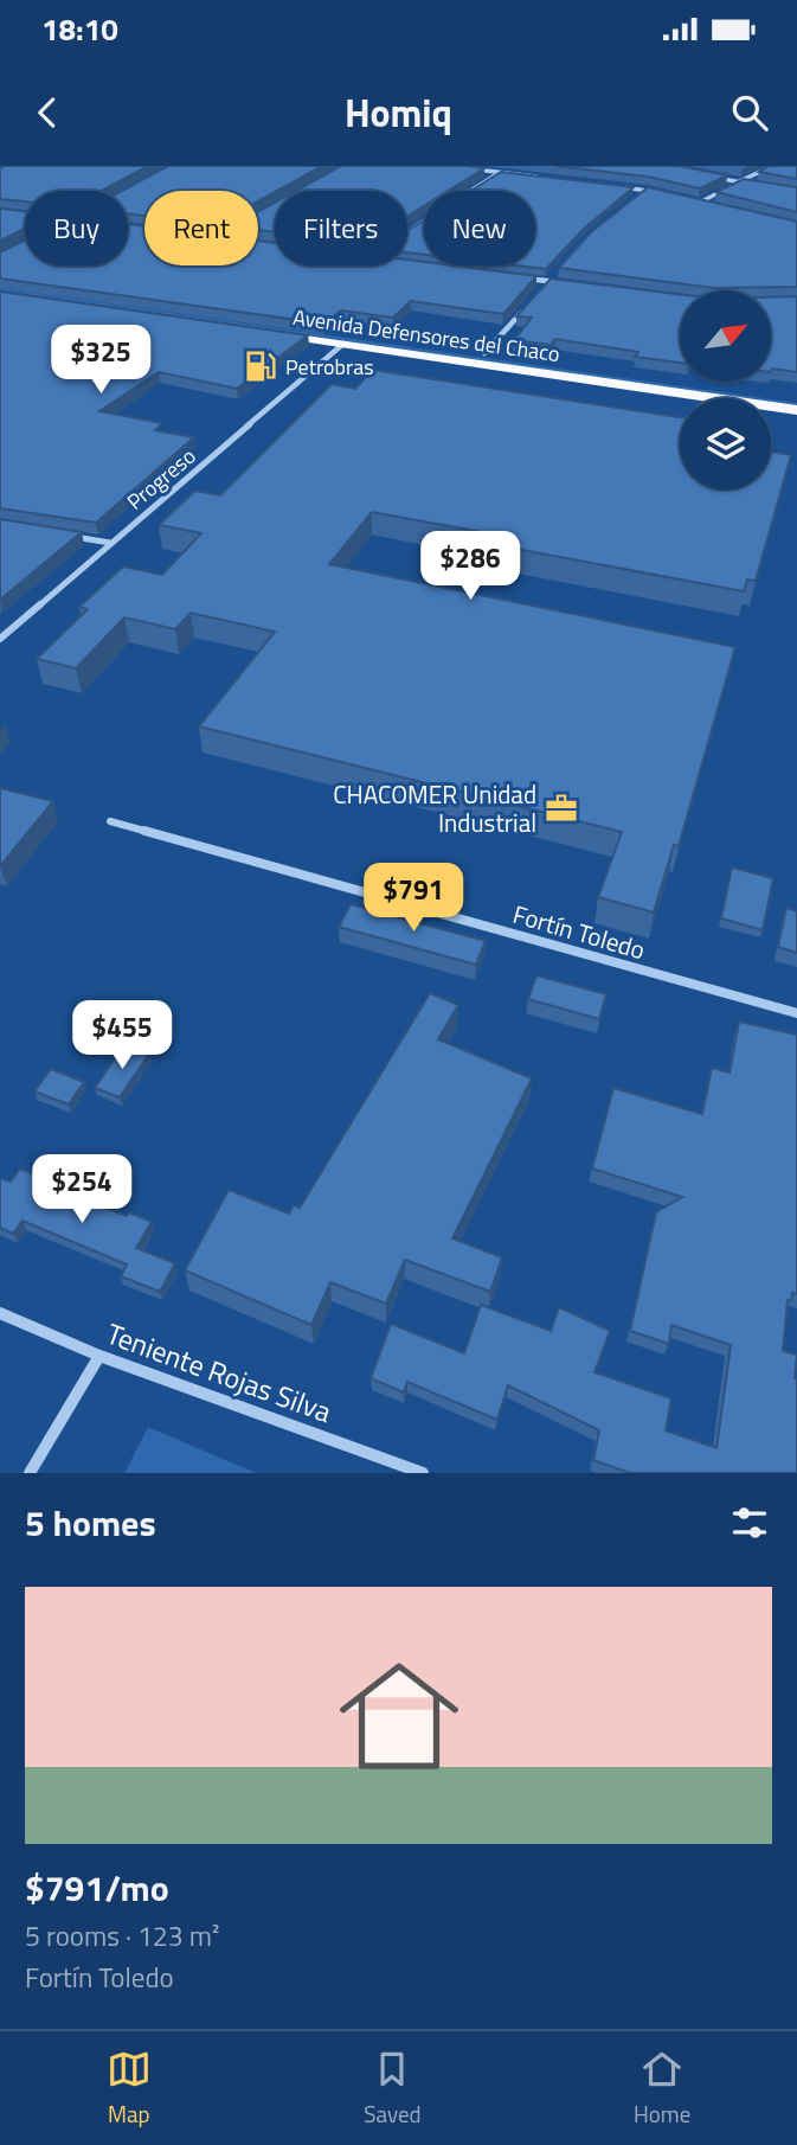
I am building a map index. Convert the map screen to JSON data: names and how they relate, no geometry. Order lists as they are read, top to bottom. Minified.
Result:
{"streets":{"highway":["Avenida Defensores del Chaco"],"street":["Progreso","Fortín Toledo","Teniente Rojas Silva"]},"crossings":[["Avenida Defensores del Chaco","Progreso"]],"places":{"fuel station":["Petrobras"],"office":["CHACOMER Unidad Industrial"]},"north":"top right","page":{"status":"18:10","header":"Homiq","chip":["Buy","Rent","Filters","New"],"price":["$325","$286","$791","$455","$254"],"heading":"5 homes","list":[{"name":"$791/mo","note":"5 rooms · 123 m² · Fortín Toledo"}],"tabs":["Map","Saved","Home"]}}
